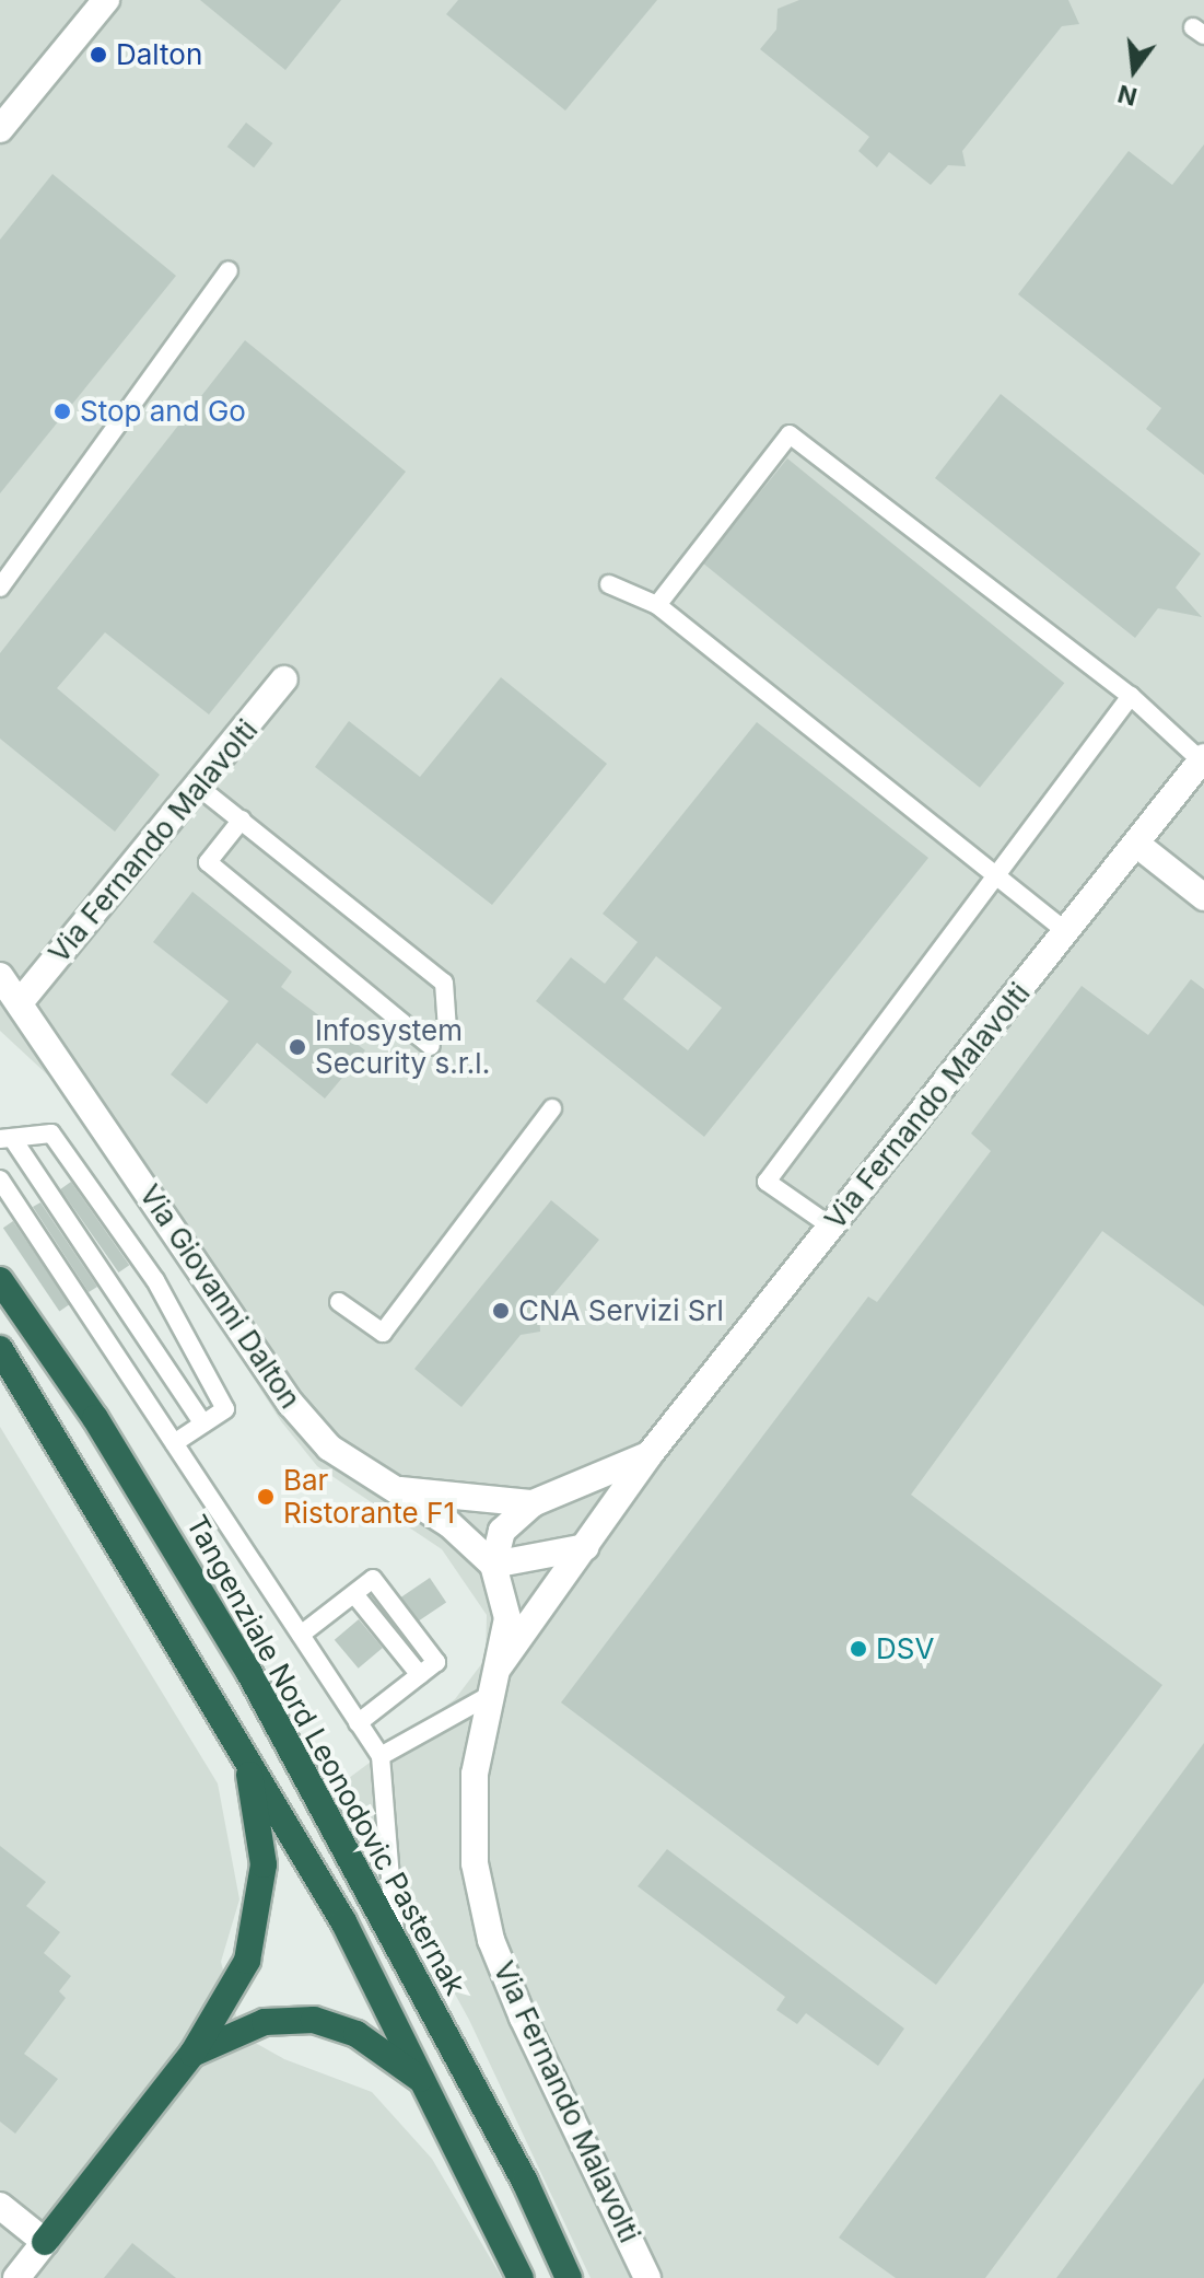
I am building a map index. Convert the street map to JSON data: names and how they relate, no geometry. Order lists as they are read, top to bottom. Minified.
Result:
{"streets":{"highway":["Tangenziale Nord Leonodovic Pasternak"],"street":["Via Fernando Malavolti","Via Giovanni Dalton"]},"crossings":[["Via Fernando Malavolti","Via Giovanni Dalton"]],"places":["Dalton","Stop and Go","Infosystem Security s.r.l.","CNA Servizi Srl","Bar Ristorante F1","DSV"],"north":"bottom"}
